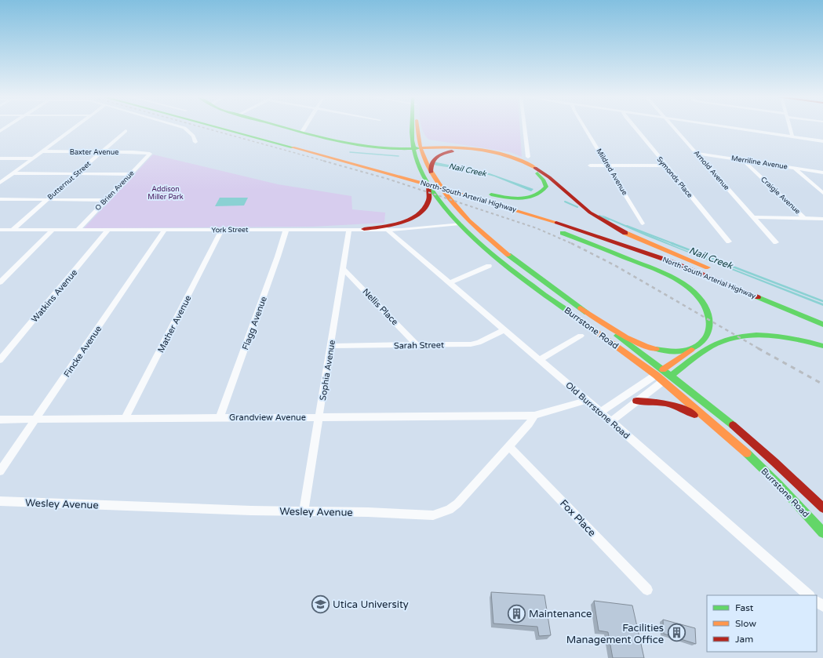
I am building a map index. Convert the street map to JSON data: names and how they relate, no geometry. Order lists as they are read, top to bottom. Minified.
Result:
{"streets":{"main road":["North-South Arterial Highway","Burrstone Road"],"street":["Baxter Avenue","Merriline Avenue","Arnold Avenue","Mildred Avenue","Symonds Place","Butternut Street","O Brien Avenue","Craigie Avenue","York Street","Watkins Avenue","Nellis Place","Flagg Avenue","Mather Avenue","Sarah Street","Fincke Avenue","Sophia Avenue","Old Burrstone Road","Grandview Avenue","Wesley Avenue","Fox Place"]},"crossings":[["Baxter Avenue","Butternut Street"],["Baxter Avenue","O Brien Avenue"],["Merriline Avenue","Arnold Avenue"],["Merriline Avenue","Craigie Avenue"],["Butternut Street","York Street"],["O Brien Avenue","York Street"],["York Street","Watkins Avenue"],["York Street","Flagg Avenue"],["York Street","Mather Avenue"],["York Street","Fincke Avenue"],["York Street","Sophia Avenue"],["Nellis Place","Sarah Street"],["Nellis Place","Sophia Avenue"],["Flagg Avenue","Grandview Avenue"],["Mather Avenue","Grandview Avenue"],["Sarah Street","Sophia Avenue"],["Sarah Street","Old Burrstone Road"],["Fincke Avenue","Grandview Avenue"],["Sophia Avenue","Grandview Avenue"],["Sophia Avenue","Wesley Avenue"],["Grandview Avenue","Wesley Avenue"],["Wesley Avenue","Fox Place"]],"water":["Nail Creek"],"parks":["Addison Miller Park"],"places":{"school or university":["Utica University"],"building":["Maintenance","Facilities Management Office"]},"legend":["Fast","Slow","Jam"]}
